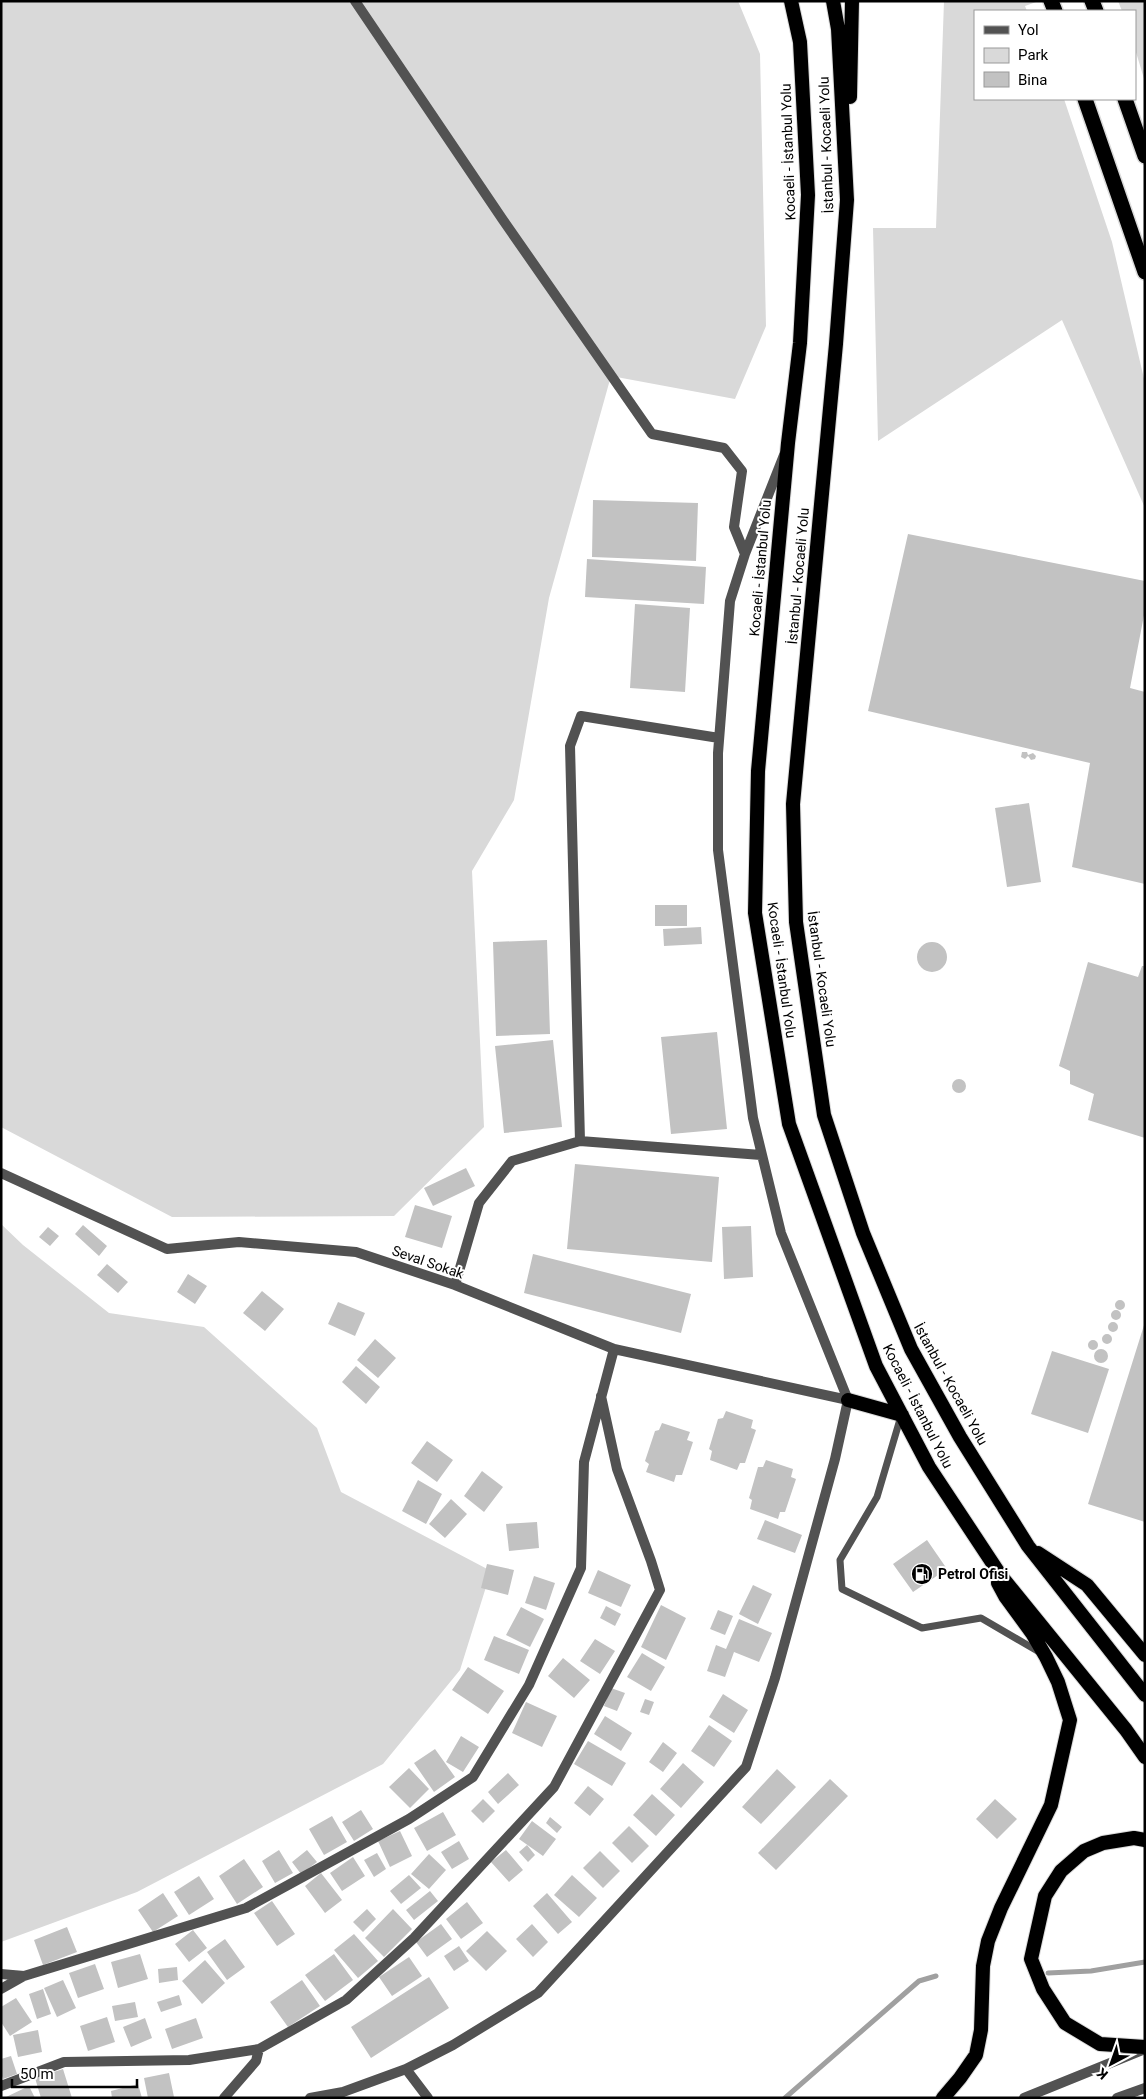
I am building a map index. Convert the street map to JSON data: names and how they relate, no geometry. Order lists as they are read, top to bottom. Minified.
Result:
{"streets":{"highway":["İstanbul - Kocaeli Yolu","Kocaeli - İstanbul Yolu"],"street":["Seval Sokak"]},"places":{"fuel station":["Petrol Ofisi"]},"legend":["Yol","Park","Bina"],"scale_bar":"50 m","north":"bottom left"}
